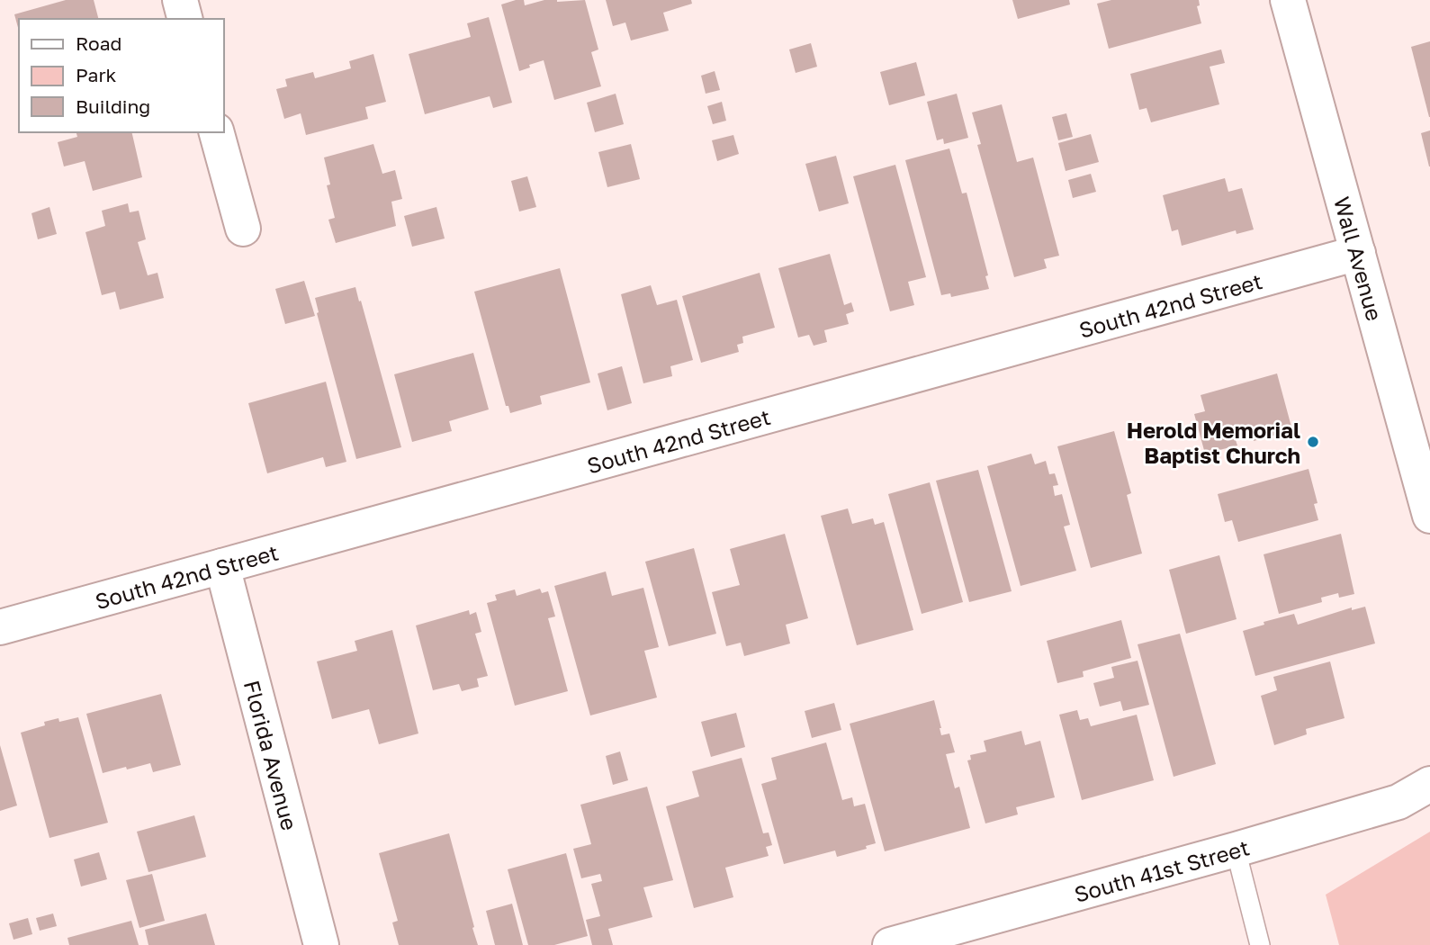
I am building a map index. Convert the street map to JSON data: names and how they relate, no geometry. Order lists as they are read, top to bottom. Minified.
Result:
{"streets":{"street":["Wall Avenue","South 42nd Street","Florida Avenue","South 41st Street"]},"crossings":[["Wall Avenue","South 42nd Street"],["South 42nd Street","Florida Avenue"]],"places":["Herold Memorial Baptist Church"],"legend":["Road","Park","Building"]}
